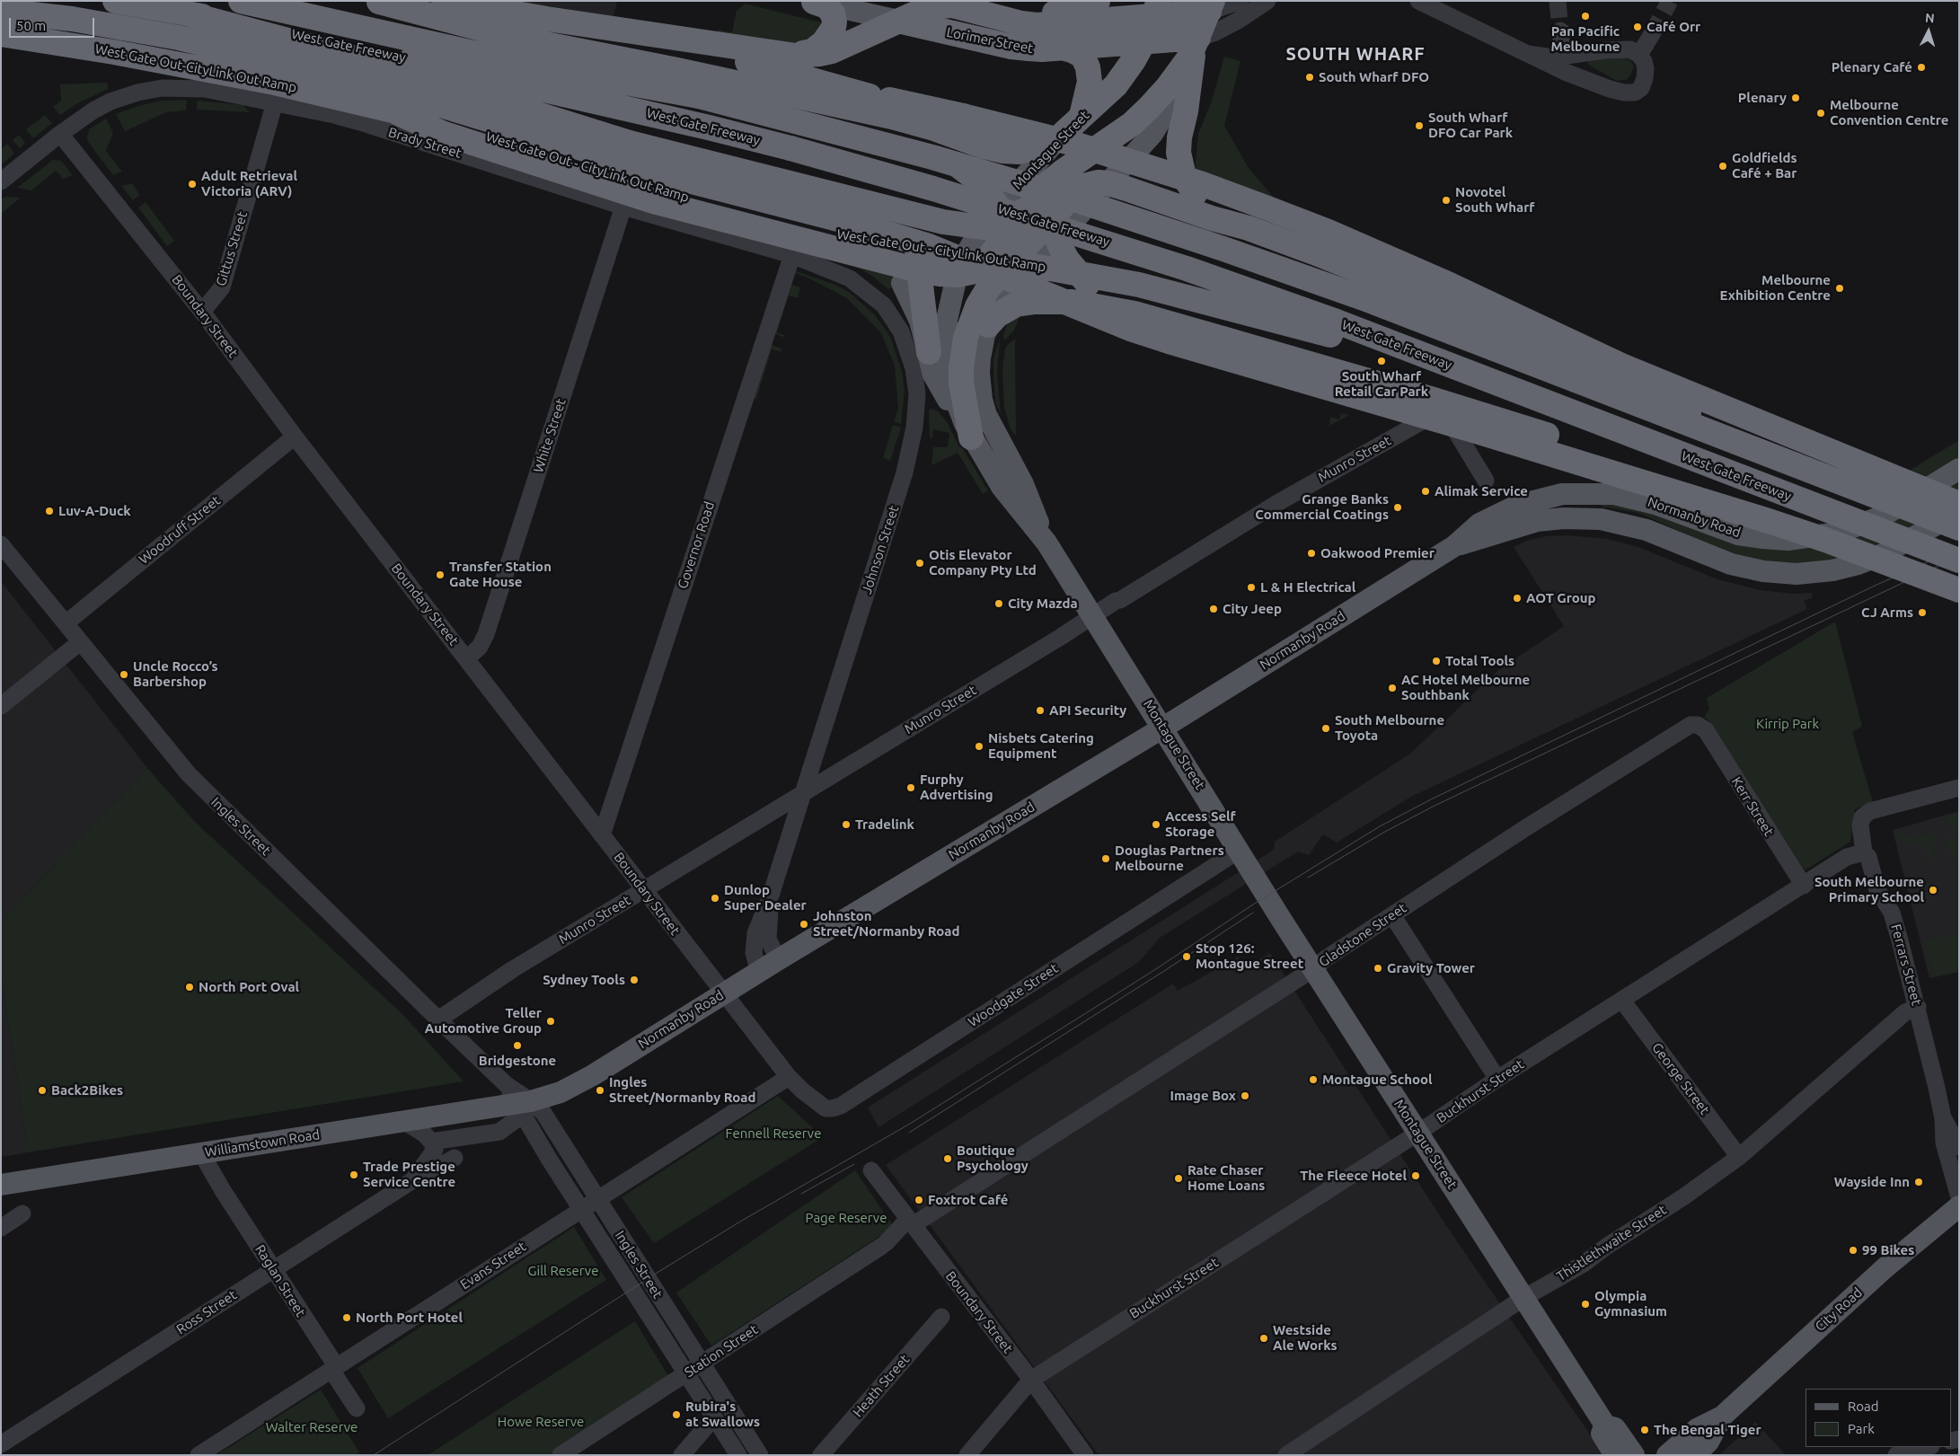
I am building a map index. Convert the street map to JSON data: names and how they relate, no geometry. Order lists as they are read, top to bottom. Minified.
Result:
{"streets":{"highway":["Lorimer Street","West Gate Freeway","West Gate Out-CityLink Out Ramp","Montague Street","West Gate Out - CityLink Out Ramp"],"main road":["Normanby Road","Williamstown Road","City Road"],"street":["Brady Street","Gittus Street","Boundary Street","White Street","Munro Street","Woodruff Street","Governor Road","Johnson Street","Kerr Street","Ingles Street","Gladstone Street","Ferrars Street","Woodgate Street","George Street","Buckhurst Street","Thistlethwaite Street","Evans Street","Raglan Street","Ross Street","Station Street","Heath Street"]},"crossings":[["Lorimer Street","Montague Street"],["West Gate Freeway","West Gate Out - CityLink Out Ramp"],["West Gate Out-CityLink Out Ramp","West Gate Out - CityLink Out Ramp"],["Brady Street","Gittus Street"],["Brady Street","Boundary Street"],["Brady Street","White Street"],["Brady Street","Governor Road"],["Brady Street","Johnson Street"],["Montague Street","Munro Street"],["Montague Street","Normanby Road"],["Montague Street","Gladstone Street"],["Montague Street","Woodgate Street"],["Montague Street","Buckhurst Street"],["Montague Street","Thistlethwaite Street"],["Gittus Street","Boundary Street"],["Boundary Street","White Street"],["Boundary Street","Munro Street"],["Boundary Street","Normanby Road"],["Boundary Street","Woodruff Street"],["Boundary Street","Governor Road"],["Boundary Street","Gladstone Street"],["Boundary Street","Woodgate Street"],["Boundary Street","Buckhurst Street"],["Boundary Street","Evans Street"],["Boundary Street","Station Street"],["Munro Street","Johnson Street"],["Munro Street","Ingles Street"],["Normanby Road","Johnson Street"],["Normanby Road","Ingles Street"],["Normanby Road","Williamstown Road"],["Woodruff Street","Ingles Street"],["Governor Road","Johnson Street"],["Kerr Street","Gladstone Street"],["Kerr Street","Buckhurst Street"],["Ingles Street","Williamstown Road"],["Ingles Street","Evans Street"],["Ingles Street","Station Street"],["Gladstone Street","Station Street"],["Ferrars Street","Buckhurst Street"],["Ferrars Street","Thistlethwaite Street"],["Woodgate Street","Evans Street"],["George Street","Buckhurst Street"],["George Street","Thistlethwaite Street"],["Williamstown Road","Raglan Street"],["Williamstown Road","Ross Street"],["Evans Street","Raglan Street"],["Raglan Street","Ross Street"]],"districts":["SOUTH WHARF"],"parks":["Kirrip Park","Fennell Reserve","Page Reserve","Gill Reserve","Howe Reserve","Walter Reserve"],"places":["Pan Pacific Melbourne","Café Orr","Plenary Café","South Wharf DFO","Plenary","Melbourne Convention Centre","South Wharf DFO Car Park","Goldfields Café + Bar","Adult Retrieval Victoria (ARV)","Novotel South Wharf","Melbourne Exhibition Centre","South Wharf Retail Car Park","Alimak Service","Grange Banks Commercial Coatings","Luv-A-Duck","Oakwood Premier","Otis Elevator Company Pty Ltd","Transfer Station Gate House","L & H Electrical","AOT Group","City Mazda","City Jeep","CJ Arms","Total Tools","Uncle Rocco’s Barbershop","AC Hotel Melbourne Southbank","API Security","South Melbourne Toyota","Nisbets Catering Equipment","Furphy Advertising","Tradelink","Access Self Storage","Douglas Partners Melbourne","South Melbourne Primary School","Dunlop Super Dealer","Johnston Street/Normanby Road","Stop 126: Montague Street","Gravity Tower","Sydney Tools","North Port Oval","Teller Automotive Group","Bridgestone","Montague School","Back2Bikes","Ingles Street/Normanby Road","Image Box","Boutique Psychology","Trade Prestige Service Centre","The Fleece Hotel","Rate Chaser Home Loans","Wayside Inn","Foxtrot Café","99 Bikes","Olympia Gymnasium","North Port Hotel","Westside Ale Works","Rubira's at Swallows","The Bengal Tiger"],"legend":["Road","Park"],"scale_bar":"50 m","north":"top"}
